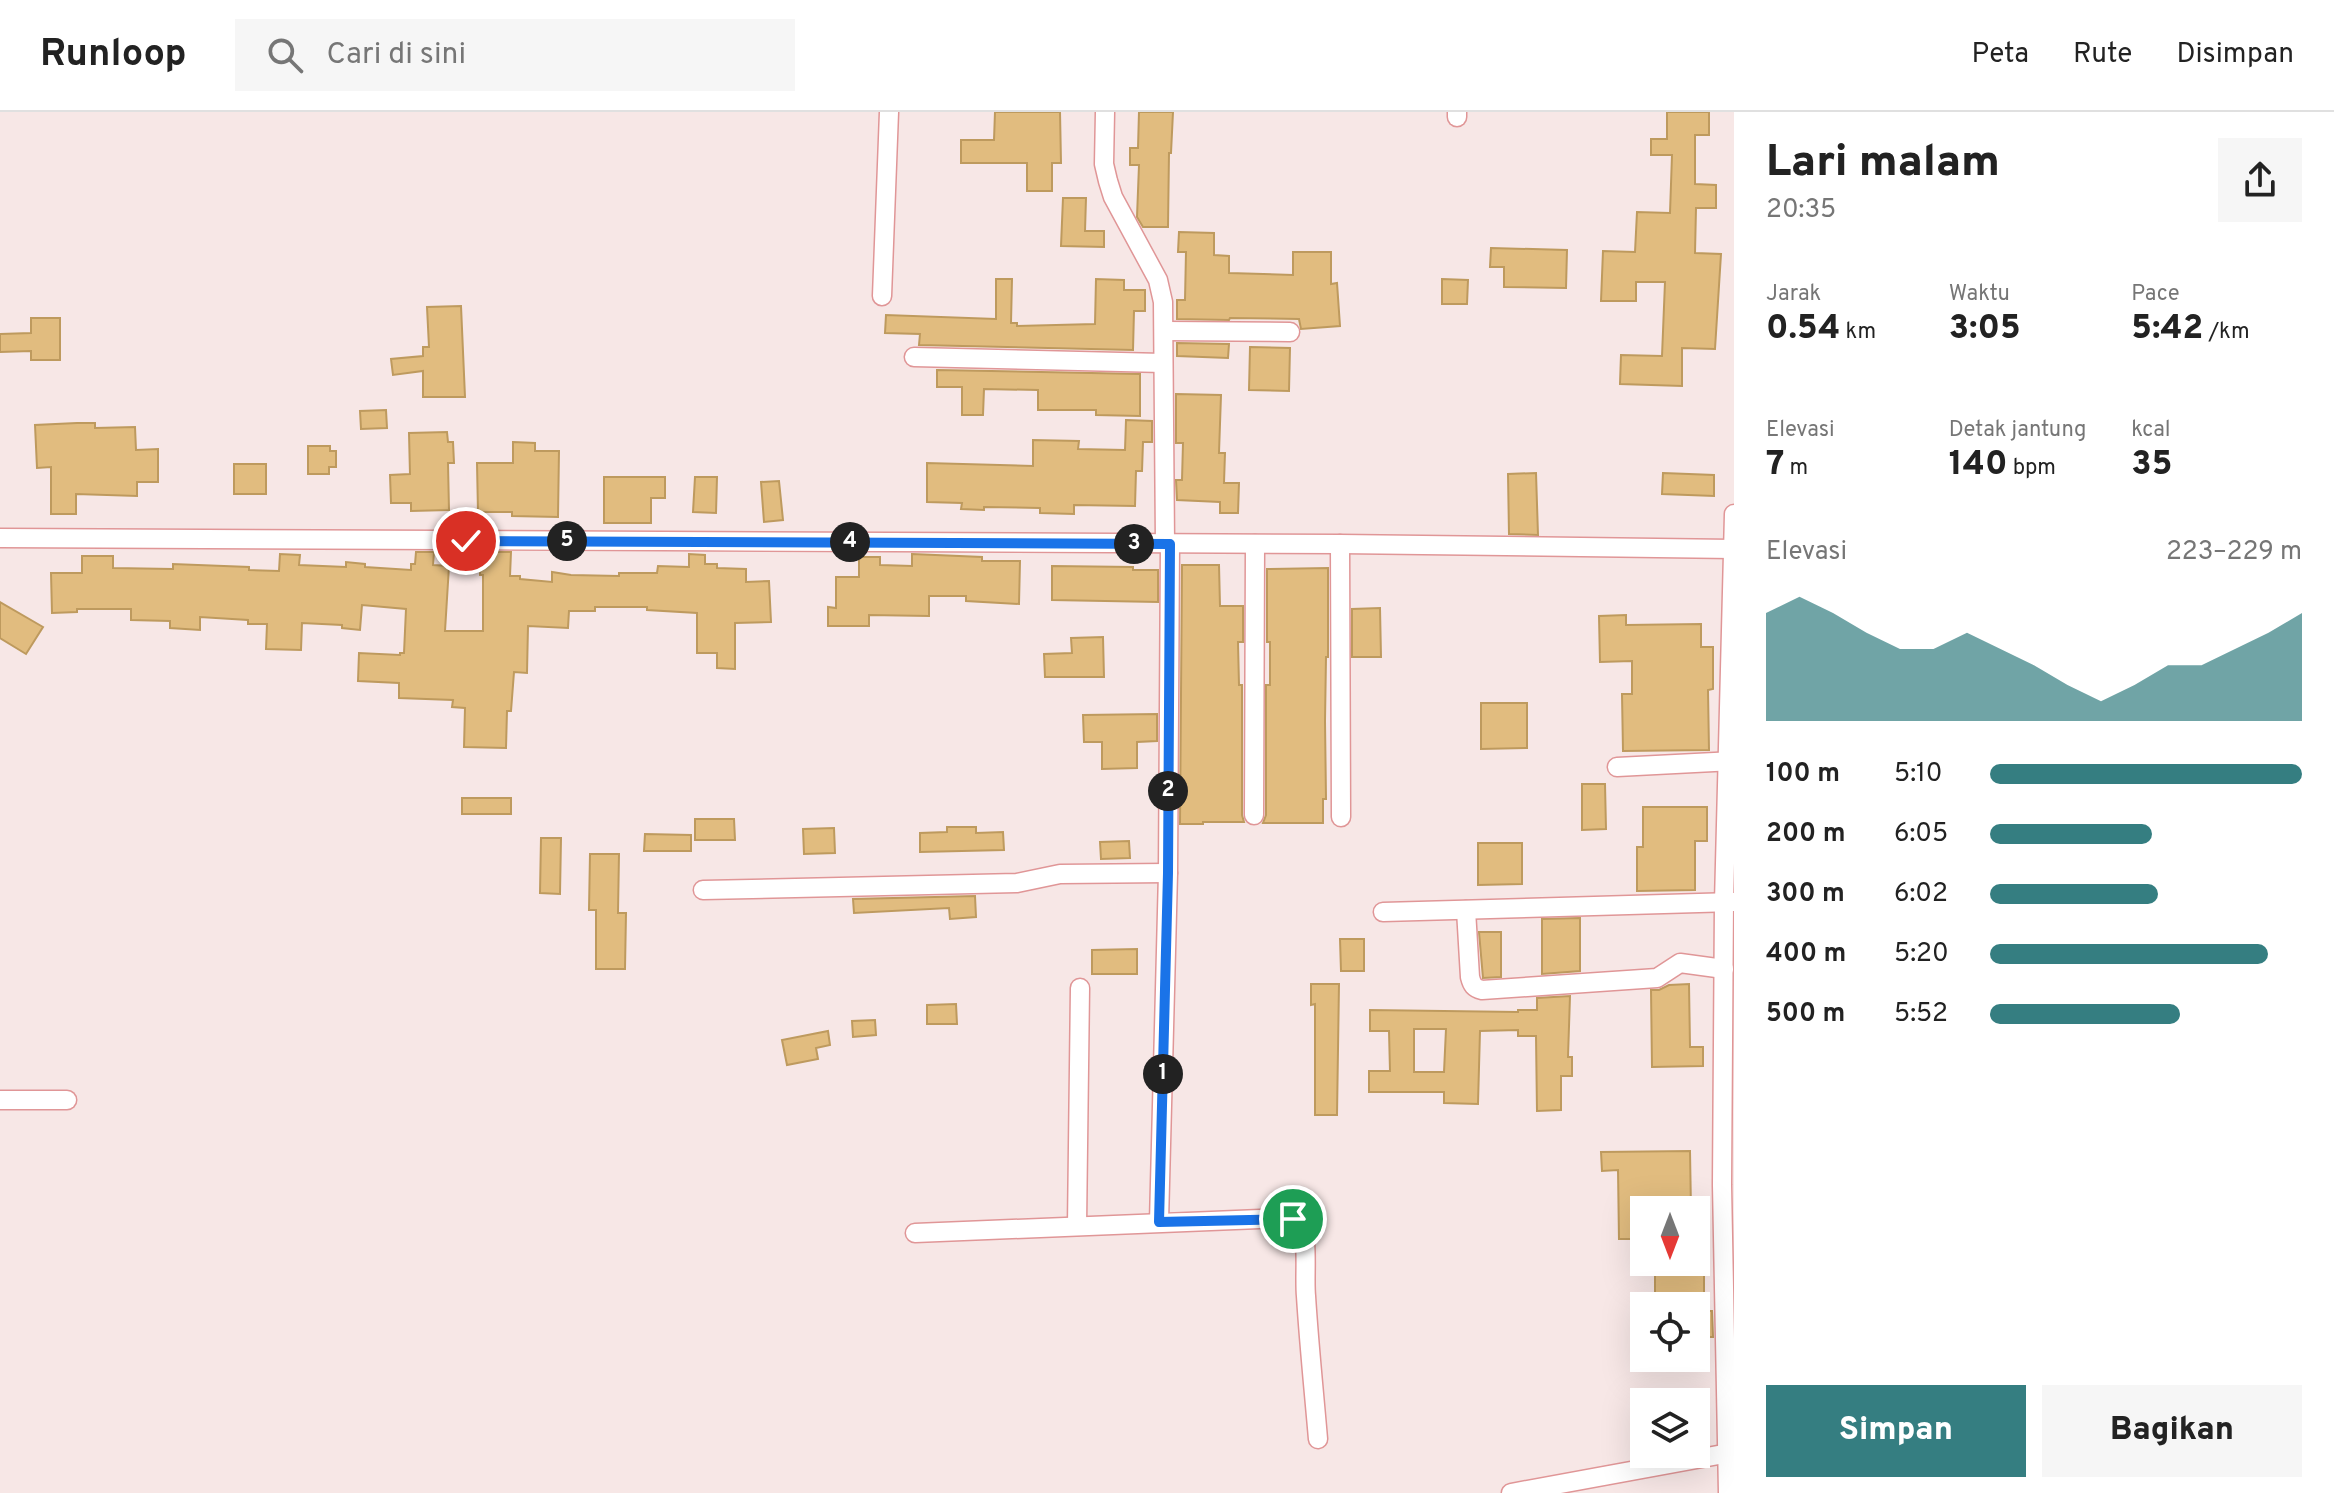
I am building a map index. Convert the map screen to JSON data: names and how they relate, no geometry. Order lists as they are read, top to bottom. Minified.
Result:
{"north":"bottom","page":{"header":"Runloop","search":"Cari di sini","nav":["Peta","Rute","Disimpan"],"heading":["Lari malam","20:35"],"stats":[["Jarak","0.54 km"],["Waktu","3:05"],["Pace","5:42 /km"],["Elevasi","7 m"],["Detak jantung","140 bpm"],["kcal","35"]],"chart":["Elevasi","223–229 m"],"pins":["5","4","3","2","1"],"list":[{"name":"100 m","note":"5:10"},{"name":"200 m","note":"6:05"},{"name":"300 m","note":"6:02"},{"name":"400 m","note":"5:20"},{"name":"500 m","note":"5:52"}],"buttons":["Simpan","Bagikan"]}}
